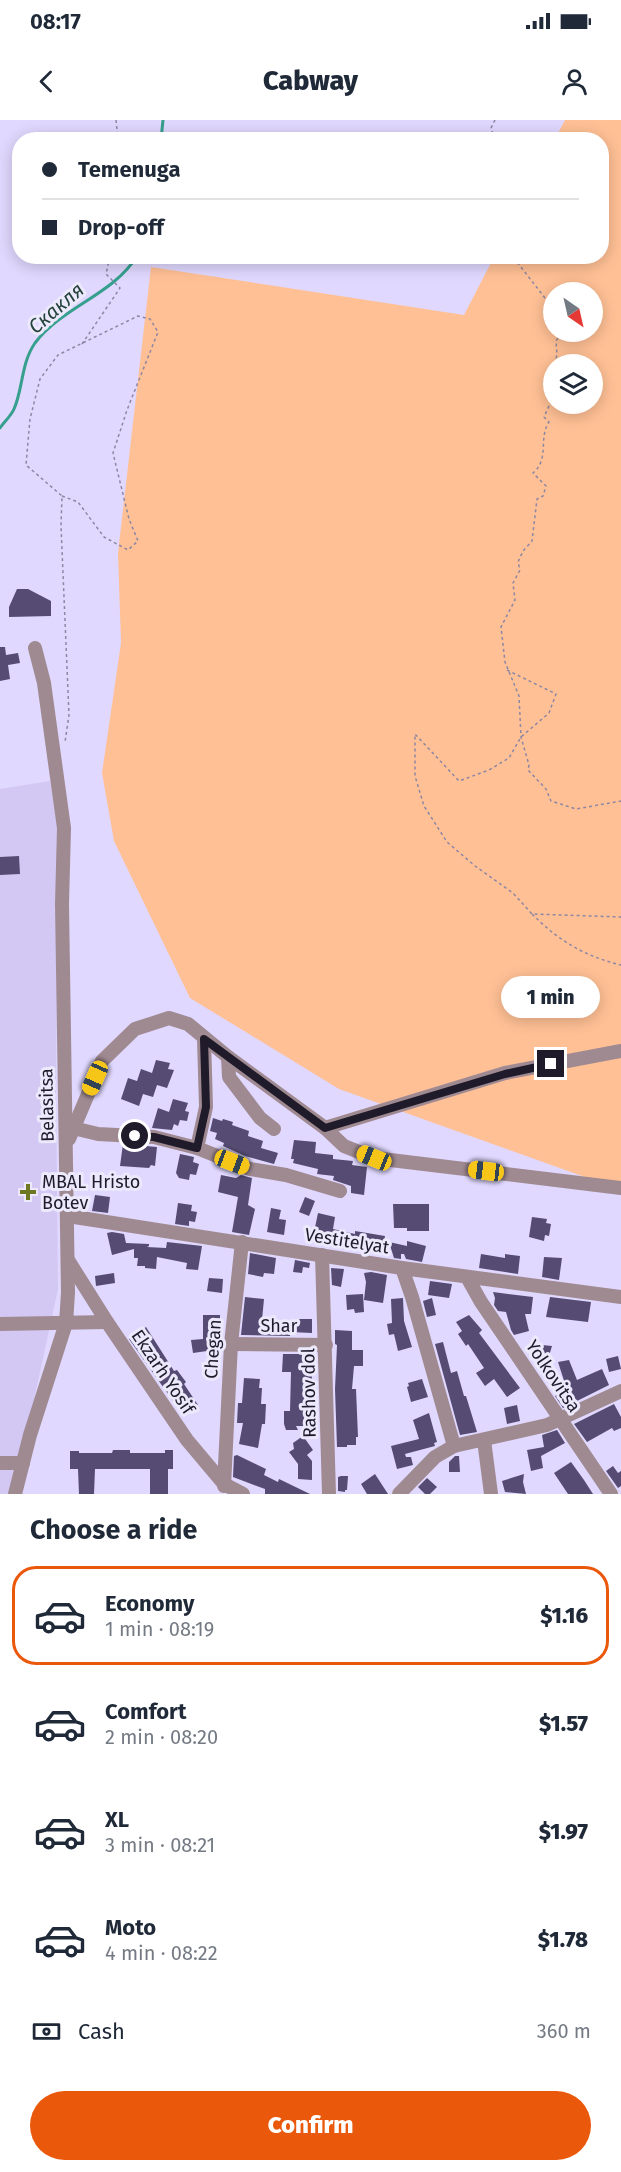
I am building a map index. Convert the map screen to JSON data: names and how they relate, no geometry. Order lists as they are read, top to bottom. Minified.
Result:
{"streets":{"street":["Belasitsa","Vestitelyat","Shar","Chegan","Ekzarh Yosif","Yolkovitsa","Rashov dol"]},"crossings":[["Belasitsa","Vestitelyat"],["Belasitsa","Ekzarh Yosif"],["Vestitelyat","Chegan"],["Vestitelyat","Yolkovitsa"],["Vestitelyat","Rashov dol"],["Shar","Chegan"],["Shar","Rashov dol"],["Chegan","Ekzarh Yosif"]],"water":["Скакля"],"places":{"health":["MBAL Hristo Botev"]},"north":"bottom right","page":{"status":"08:17","header":"Cabway","banner":["Temenuga","Drop-off"],"bubble":"1 min","heading":"Choose a ride","list":[{"name":"Economy","note":"1 min · 08:19","value":"$1.16"},{"name":"Comfort","note":"2 min · 08:20","value":"$1.57"},{"name":"XL","note":"3 min · 08:21","value":"$1.97"},{"name":"Moto","note":"4 min · 08:22","value":"$1.78"}],"pay":["Cash","360 m"],"buttons":"Confirm"}}
